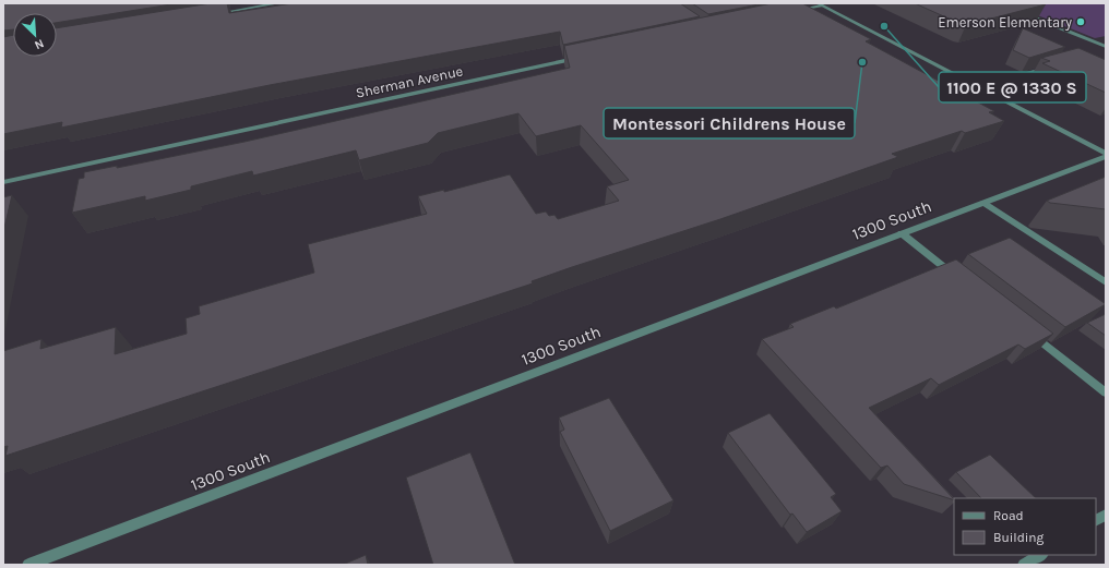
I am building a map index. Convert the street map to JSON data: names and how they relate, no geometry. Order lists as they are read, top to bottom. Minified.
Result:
{"streets":{"street":["Sherman Avenue","1300 South"]},"places":["Emerson Elementary","1100 E @ 1330 S","Montessori Childrens House"],"legend":["Road","Building"],"north":"bottom right"}
